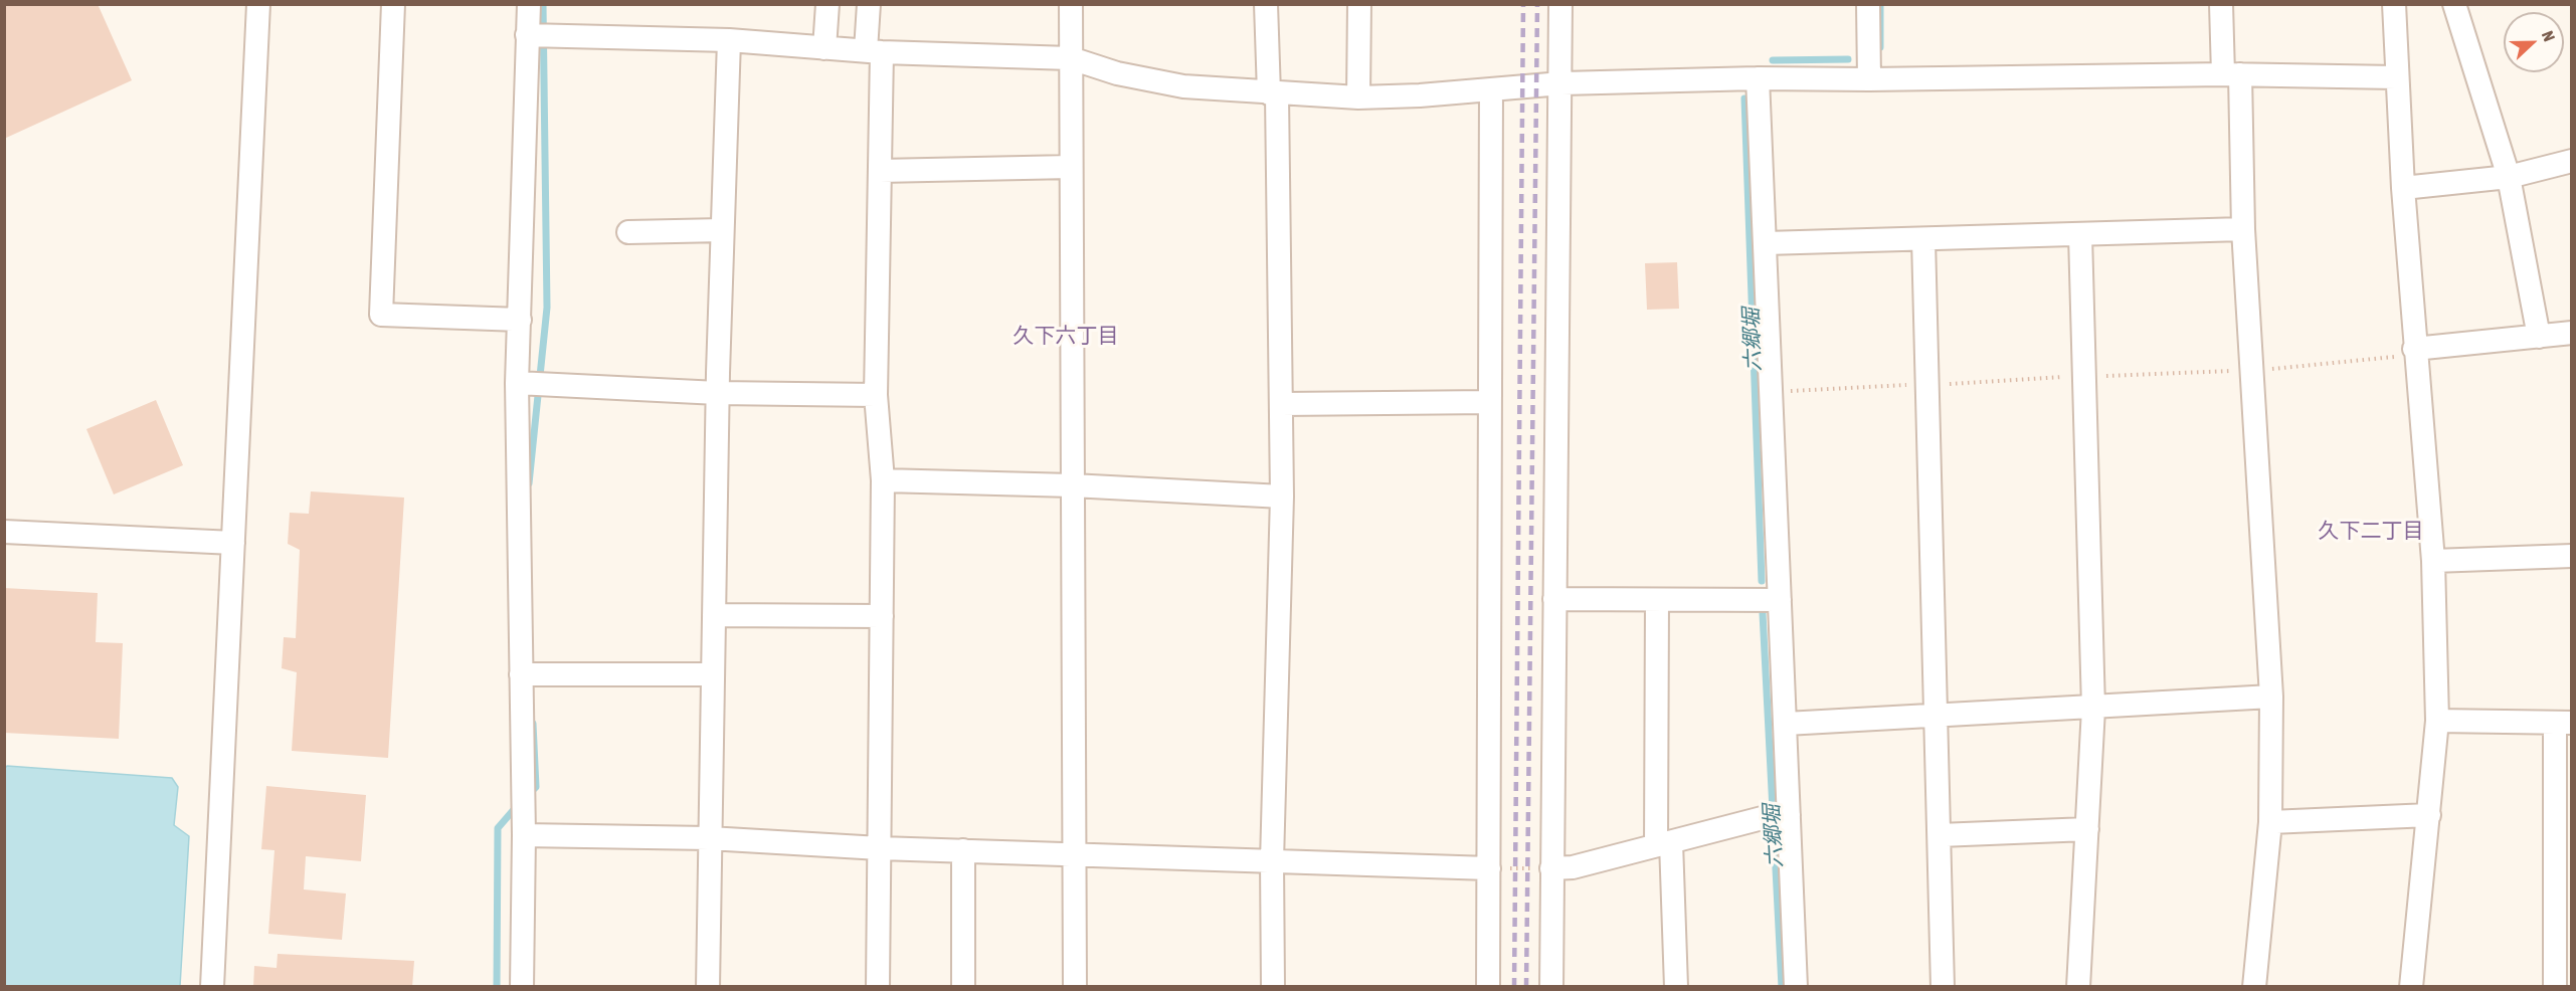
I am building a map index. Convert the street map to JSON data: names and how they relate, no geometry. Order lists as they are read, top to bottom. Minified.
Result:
{"districts":["久下六丁目","久下二丁目"],"water":["六郷堀"],"north":"right"}
